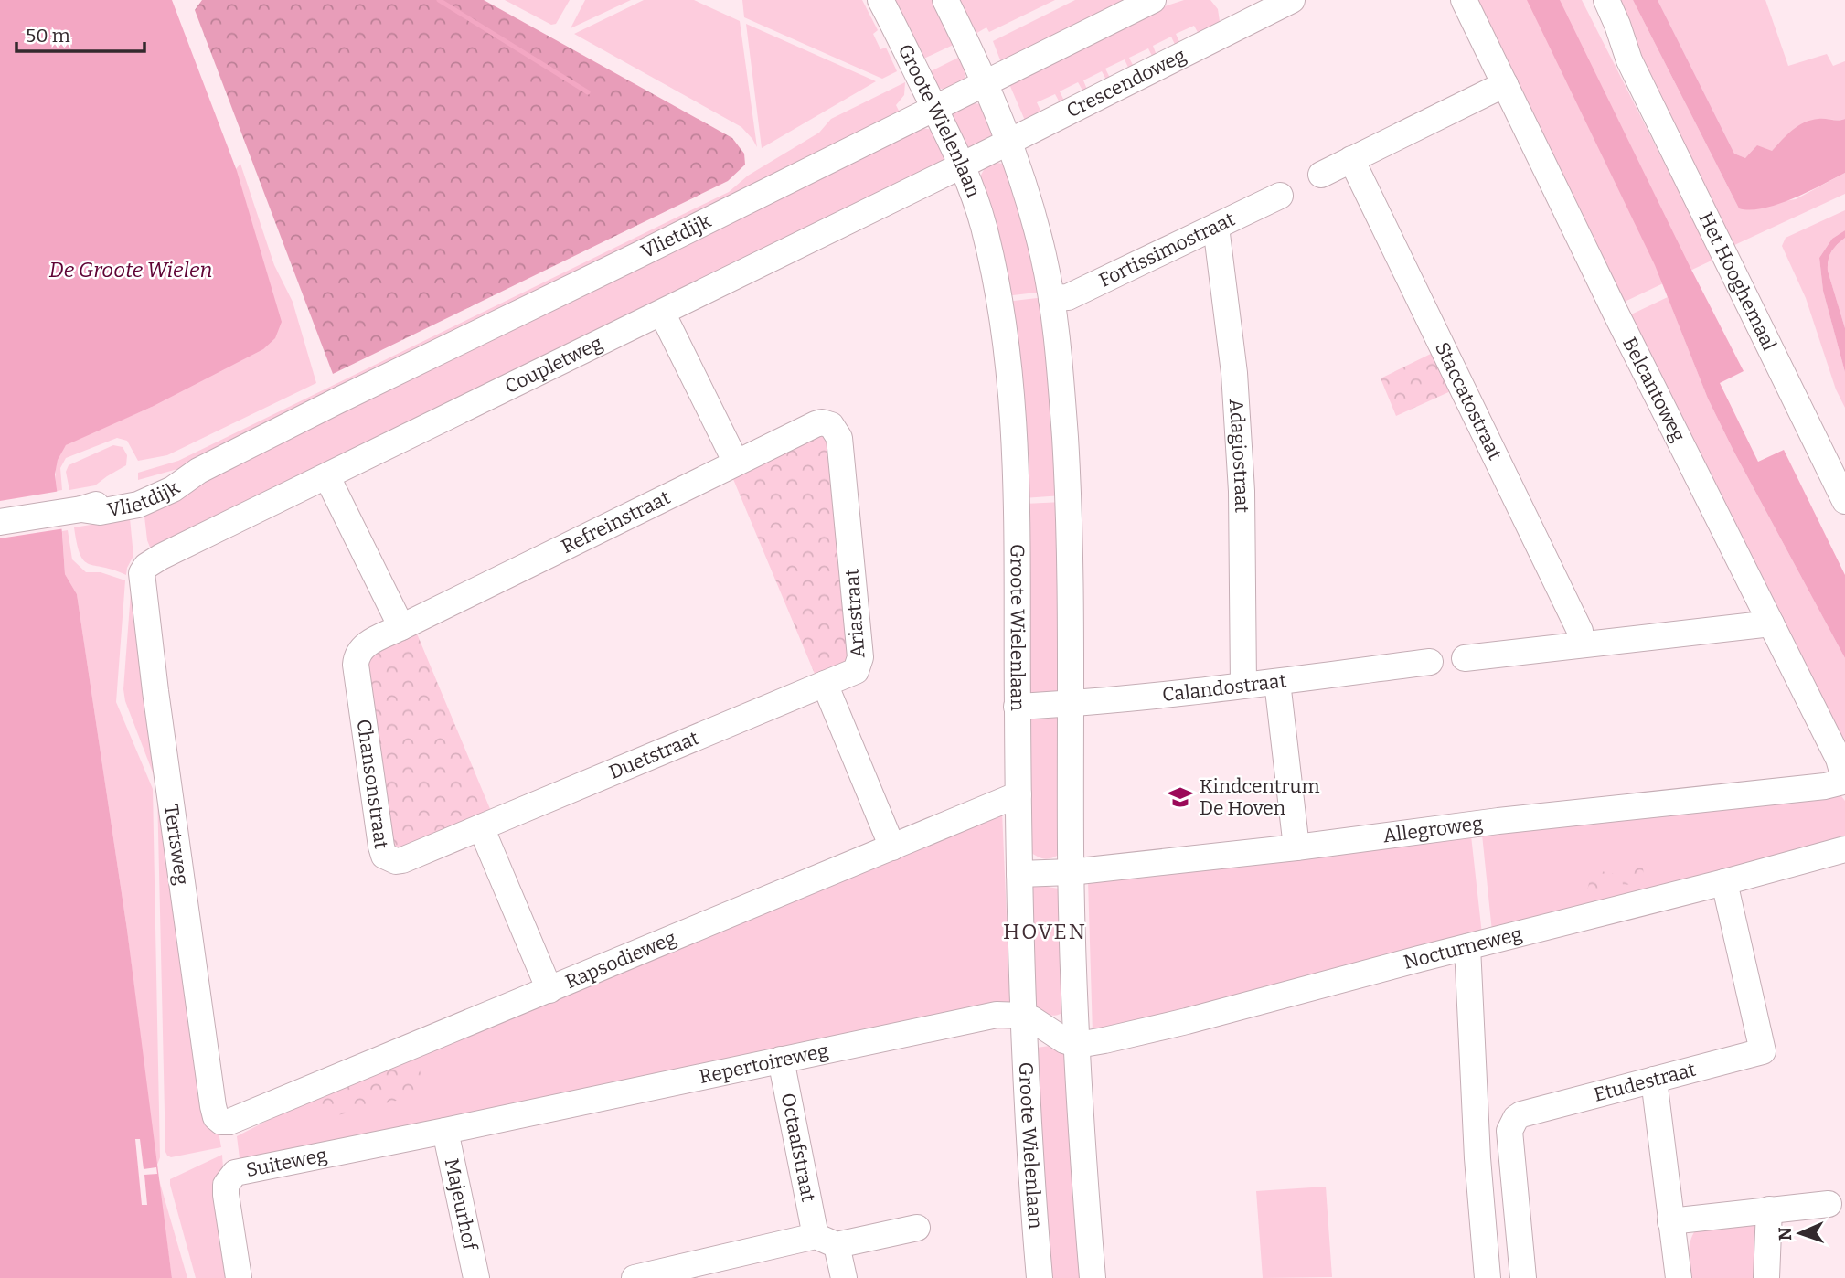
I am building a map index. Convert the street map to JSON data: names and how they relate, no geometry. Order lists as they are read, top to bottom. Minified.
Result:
{"streets":{"street":["Crescendoweg","Groote Wielenlaan","Vlietdijk","Fortissimostraat","Het Hooghemaal","Coupletweg","Belcantoweg","Staccatostraat","Adagiostraat","Refreinstraat","Ariastraat","Calandostraat","Duetstraat","Chansonstraat","Allegroweg","Tertsweg","Nocturneweg","Rapsodieweg","Repertoireweg","Etudestraat","Octaafstraat","Suiteweg","Majeurhof"]},"crossings":[["Crescendoweg","Groote Wielenlaan"],["Crescendoweg","Coupletweg"],["Groote Wielenlaan","Vlietdijk"],["Groote Wielenlaan","Coupletweg"],["Groote Wielenlaan","Calandostraat"],["Groote Wielenlaan","Allegroweg"],["Groote Wielenlaan","Rapsodieweg"],["Groote Wielenlaan","Repertoireweg"],["Fortissimostraat","Adagiostraat"],["Coupletweg","Tertsweg"],["Belcantoweg","Allegroweg"],["Adagiostraat","Calandostraat"],["Refreinstraat","Ariastraat"],["Refreinstraat","Chansonstraat"],["Ariastraat","Duetstraat"],["Duetstraat","Chansonstraat"],["Tertsweg","Rapsodieweg"],["Nocturneweg","Etudestraat"],["Repertoireweg","Octaafstraat"],["Repertoireweg","Suiteweg"],["Repertoireweg","Majeurhof"],["Suiteweg","Majeurhof"]],"districts":["HOVEN"],"water":["De Groote Wielen"],"places":{"school or university":["Kindcentrum De Hoven"]},"scale_bar":"50 m","north":"left"}
